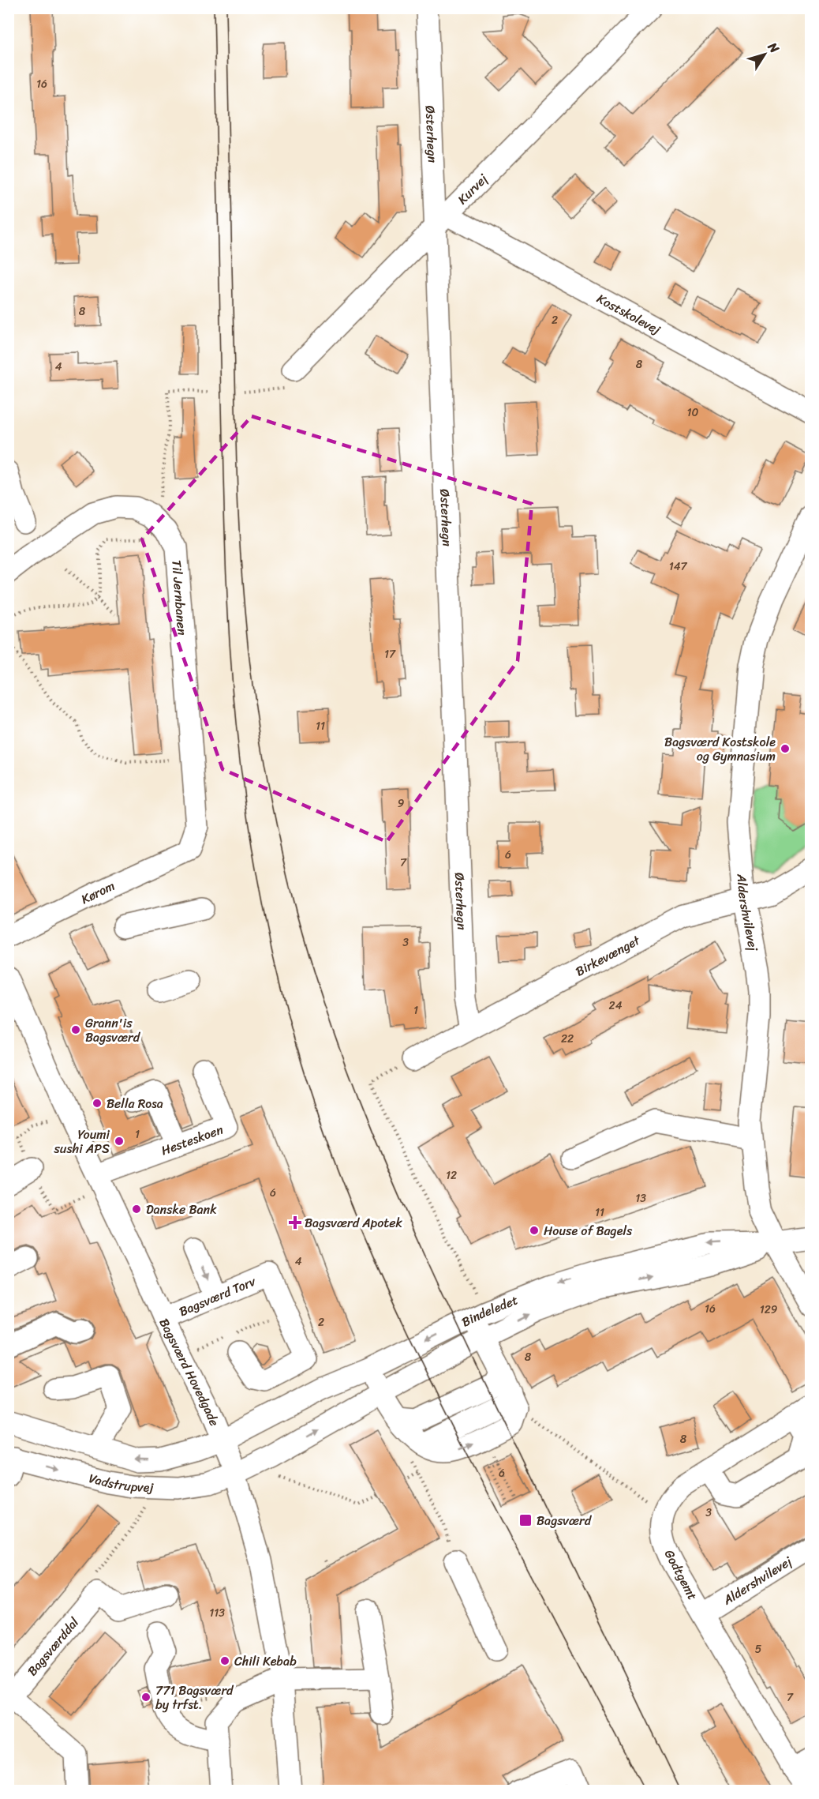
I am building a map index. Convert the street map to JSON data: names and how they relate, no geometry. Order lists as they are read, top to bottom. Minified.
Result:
{"streets":{"street":["Østerhegn","Kurvej","Kostskolevej","Til Jernbanen","Kørom","Aldershvilevej","Birkevænget","Hesteskoen","Bagsværd Torv","Bindeledet","Bagsværd Hovedgade","Vadstrupvej","Godtgemt","Bagsværddal"]},"crossings":[["Østerhegn","Kurvej"],["Østerhegn","Kostskolevej"],["Østerhegn","Birkevænget"],["Kurvej","Kostskolevej"],["Til Jernbanen","Kørom"],["Aldershvilevej","Birkevænget"],["Aldershvilevej","Bindeledet"],["Aldershvilevej","Godtgemt"],["Hesteskoen","Bagsværd Hovedgade"],["Bagsværd Torv","Bagsværd Hovedgade"],["Bindeledet","Bagsværd Hovedgade"],["Bindeledet","Vadstrupvej"],["Bagsværd Hovedgade","Vadstrupvej"]],"places":{"other":["Bagsværd Kostskole og Gymnasium","Grann'is Bagsværd","Bella Rosa","Youmi sushi APS","Danske Bank","House of Bagels","Chili Kebab","771 Bagsværd by trfst."],"health":["Bagsværd Apotek"],"transit":["Bagsværd"]},"house_numbers":["16","8","2","8","4","10","147","17","11","9","6","7","3","24","1","22","1","12","6","13","11","4","16","129","2","8","8","6","3","113","5","7"],"north":"top right"}
